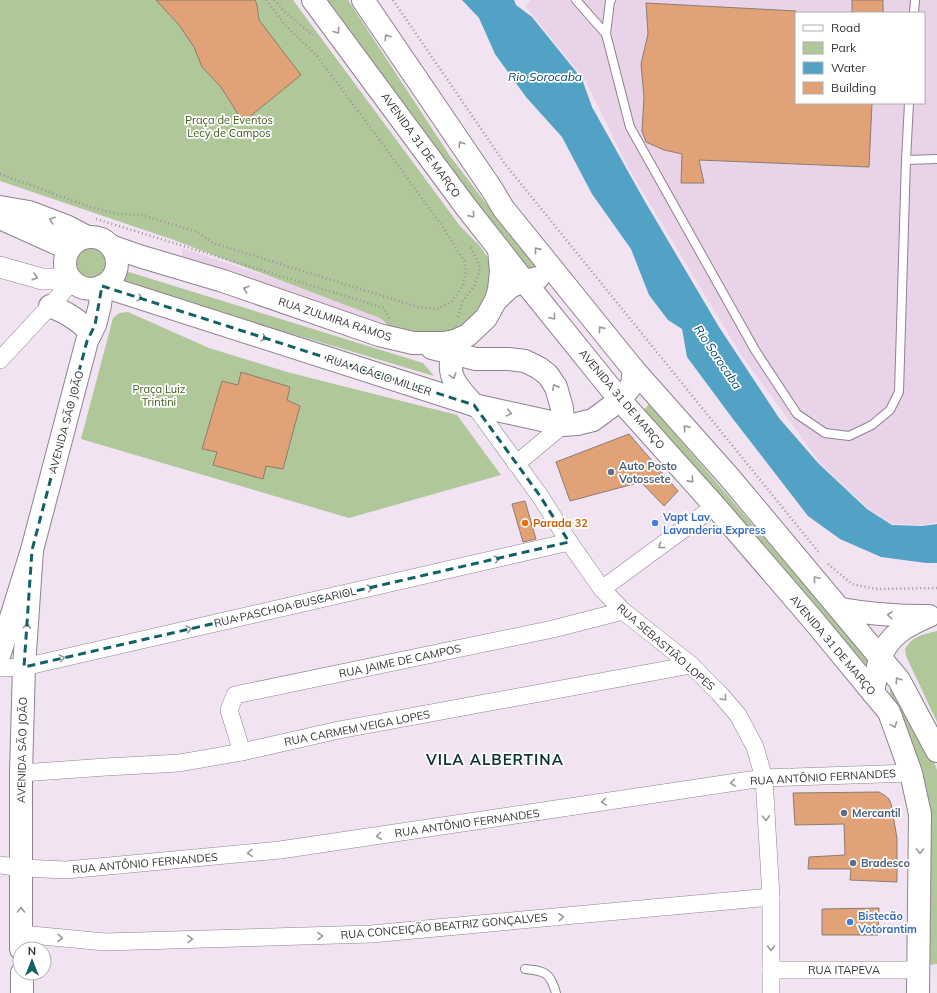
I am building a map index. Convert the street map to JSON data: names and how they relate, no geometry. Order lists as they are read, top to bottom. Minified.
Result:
{"streets":{"main road":["AVENIDA 31 DE MARÇO","RUA ZULMIRA RAMOS","RUA ACÁCIO MILLER","AVENIDA SÃO JOÃO"],"street":["RUA PASCHOA BUSCARIOL","RUA SEBASTIÃO LOPES","RUA JAIME DE CAMPOS","RUA CARMEM VEIGA LOPES","RUA ANTÔNIO FERNANDES","RUA CONCEIÇÃO BEATRIZ GONÇALVES","RUA ITAPEVA"]},"crossings":[["AVENIDA 31 DE MARÇO","RUA ACÁCIO MILLER"],["AVENIDA 31 DE MARÇO","RUA ANTÔNIO FERNANDES"],["AVENIDA 31 DE MARÇO","RUA ITAPEVA"],["RUA ZULMIRA RAMOS","RUA ACÁCIO MILLER"],["RUA ZULMIRA RAMOS","AVENIDA SÃO JOÃO"],["RUA ACÁCIO MILLER","AVENIDA SÃO JOÃO"],["RUA ACÁCIO MILLER","RUA SEBASTIÃO LOPES"],["AVENIDA SÃO JOÃO","RUA PASCHOA BUSCARIOL"],["AVENIDA SÃO JOÃO","RUA CARMEM VEIGA LOPES"],["AVENIDA SÃO JOÃO","RUA ANTÔNIO FERNANDES"],["RUA PASCHOA BUSCARIOL","RUA SEBASTIÃO LOPES"],["RUA SEBASTIÃO LOPES","RUA JAIME DE CAMPOS"],["RUA SEBASTIÃO LOPES","RUA CARMEM VEIGA LOPES"],["RUA SEBASTIÃO LOPES","RUA ANTÔNIO FERNANDES"],["RUA SEBASTIÃO LOPES","RUA CONCEIÇÃO BEATRIZ GONÇALVES"],["RUA SEBASTIÃO LOPES","RUA ITAPEVA"],["RUA JAIME DE CAMPOS","RUA CARMEM VEIGA LOPES"]],"one_way":["RUA ZULMIRA RAMOS","RUA ACÁCIO MILLER","RUA PASCHOA BUSCARIOL","RUA SEBASTIÃO LOPES","RUA ANTÔNIO FERNANDES","RUA CONCEIÇÃO BEATRIZ GONÇALVES"],"districts":["VILA ALBERTINA"],"water":["Rio Sorocaba"],"parks":["Praça de Eventos Lecy de Campos","Praça Luiz Trintini"],"places":["Auto Posto Votossete","Parada 32","Vapt Lav Lavanderia Express","Mercantil","Bradesco","Bistecão Votorantim"],"legend":["Road","Park","Water","Building"],"north":"top"}
